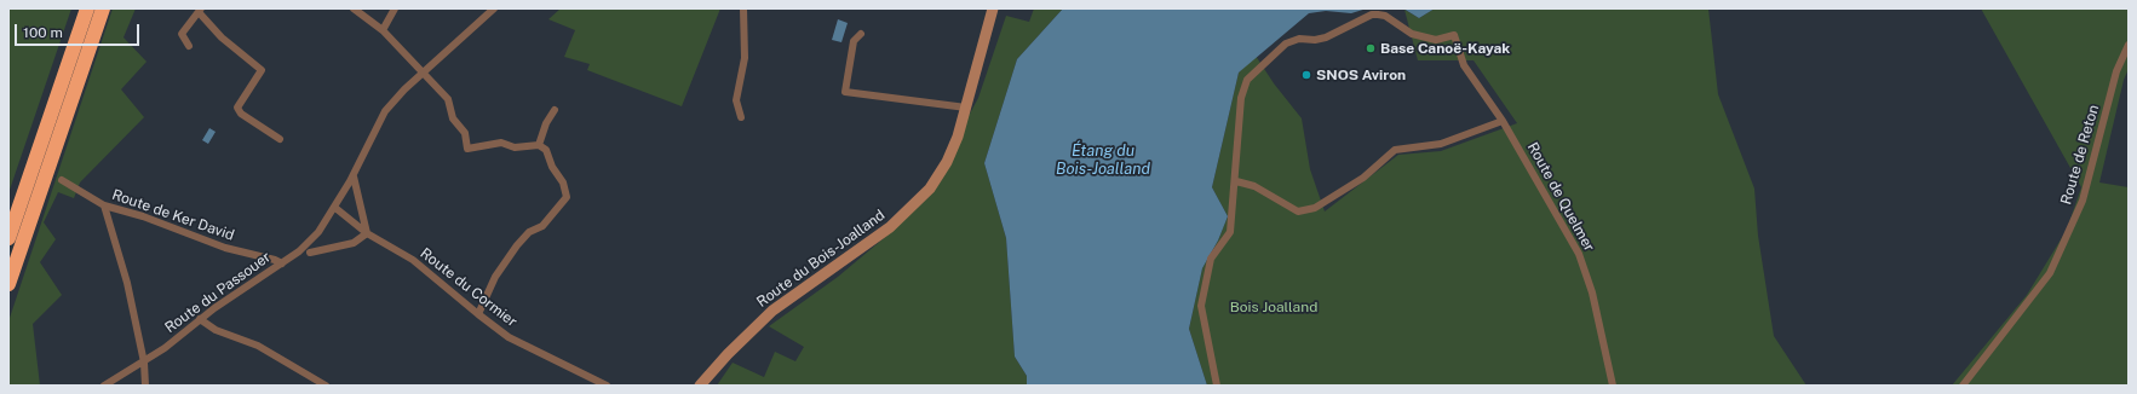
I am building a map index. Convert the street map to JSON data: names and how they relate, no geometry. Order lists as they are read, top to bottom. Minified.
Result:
{"streets":{"street":["Route de Reton","Route de Quelmer","Route de Ker David","Route du Bois-Joalland","Route du Cormier","Route du Passouer"]},"crossings":[["Route de Ker David","Route du Passouer"],["Route du Cormier","Route du Passouer"]],"water":["Étang du Bois-Joalland"],"parks":["Bois Joalland"],"places":["Base Canoë-Kayak","SNOS Aviron"],"scale_bar":"100 m"}
